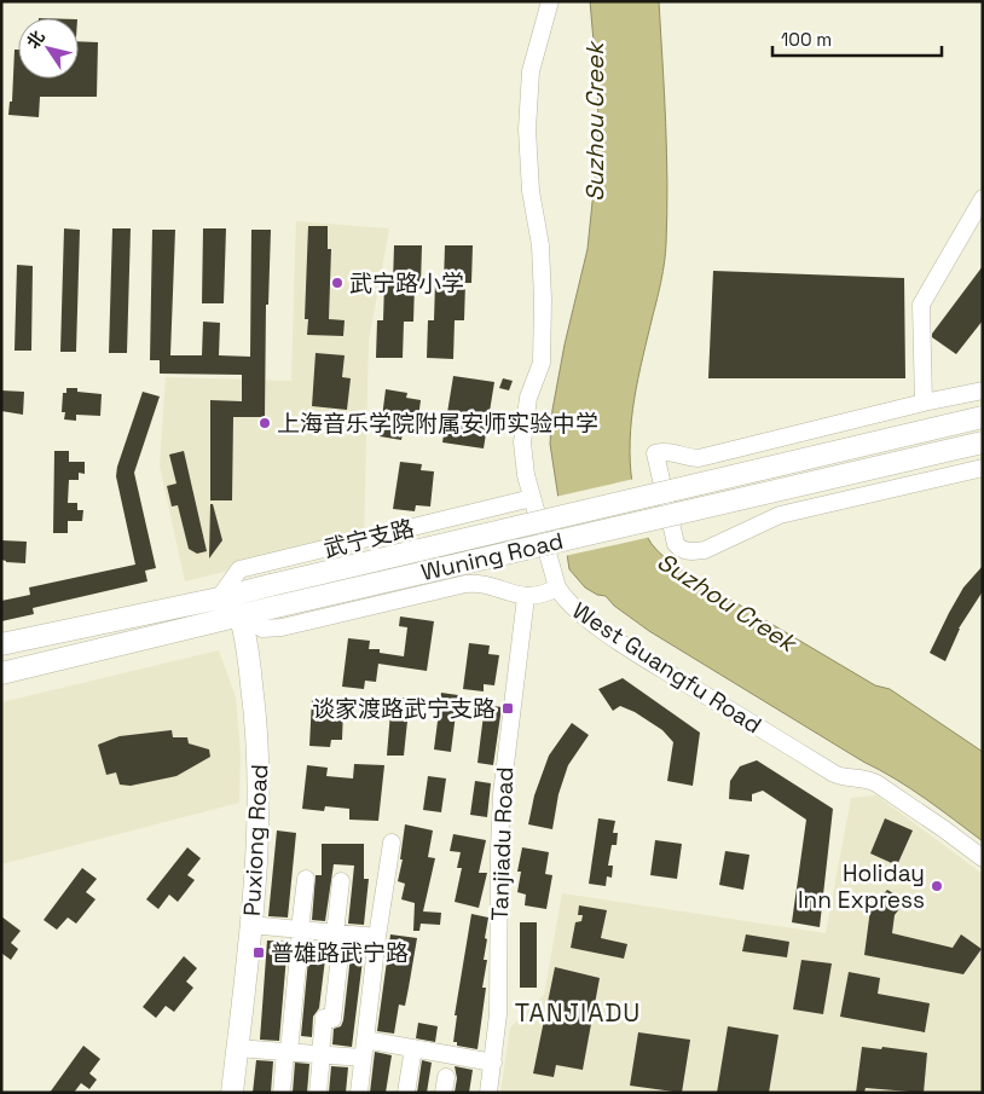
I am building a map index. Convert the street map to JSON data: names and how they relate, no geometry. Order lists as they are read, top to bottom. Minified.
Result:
{"streets":{"main road":["Wuning Road","Puxiong Road"],"street":["武宁支路","West Guangfu Road","Tanjiadu Road"]},"crossings":[["武宁支路","Wuning Road"],["武宁支路","West Guangfu Road"],["Wuning Road","Puxiong Road"]],"districts":["TANJIADU"],"water":["Suzhou Creek"],"places":{"other":["武宁路小学","上海音乐学院附属安师实验中学","Holiday Inn Express"],"transit":["谈家渡路武宁支路","普雄路武宁路"]},"scale_bar":"100 m","north":"top left"}
